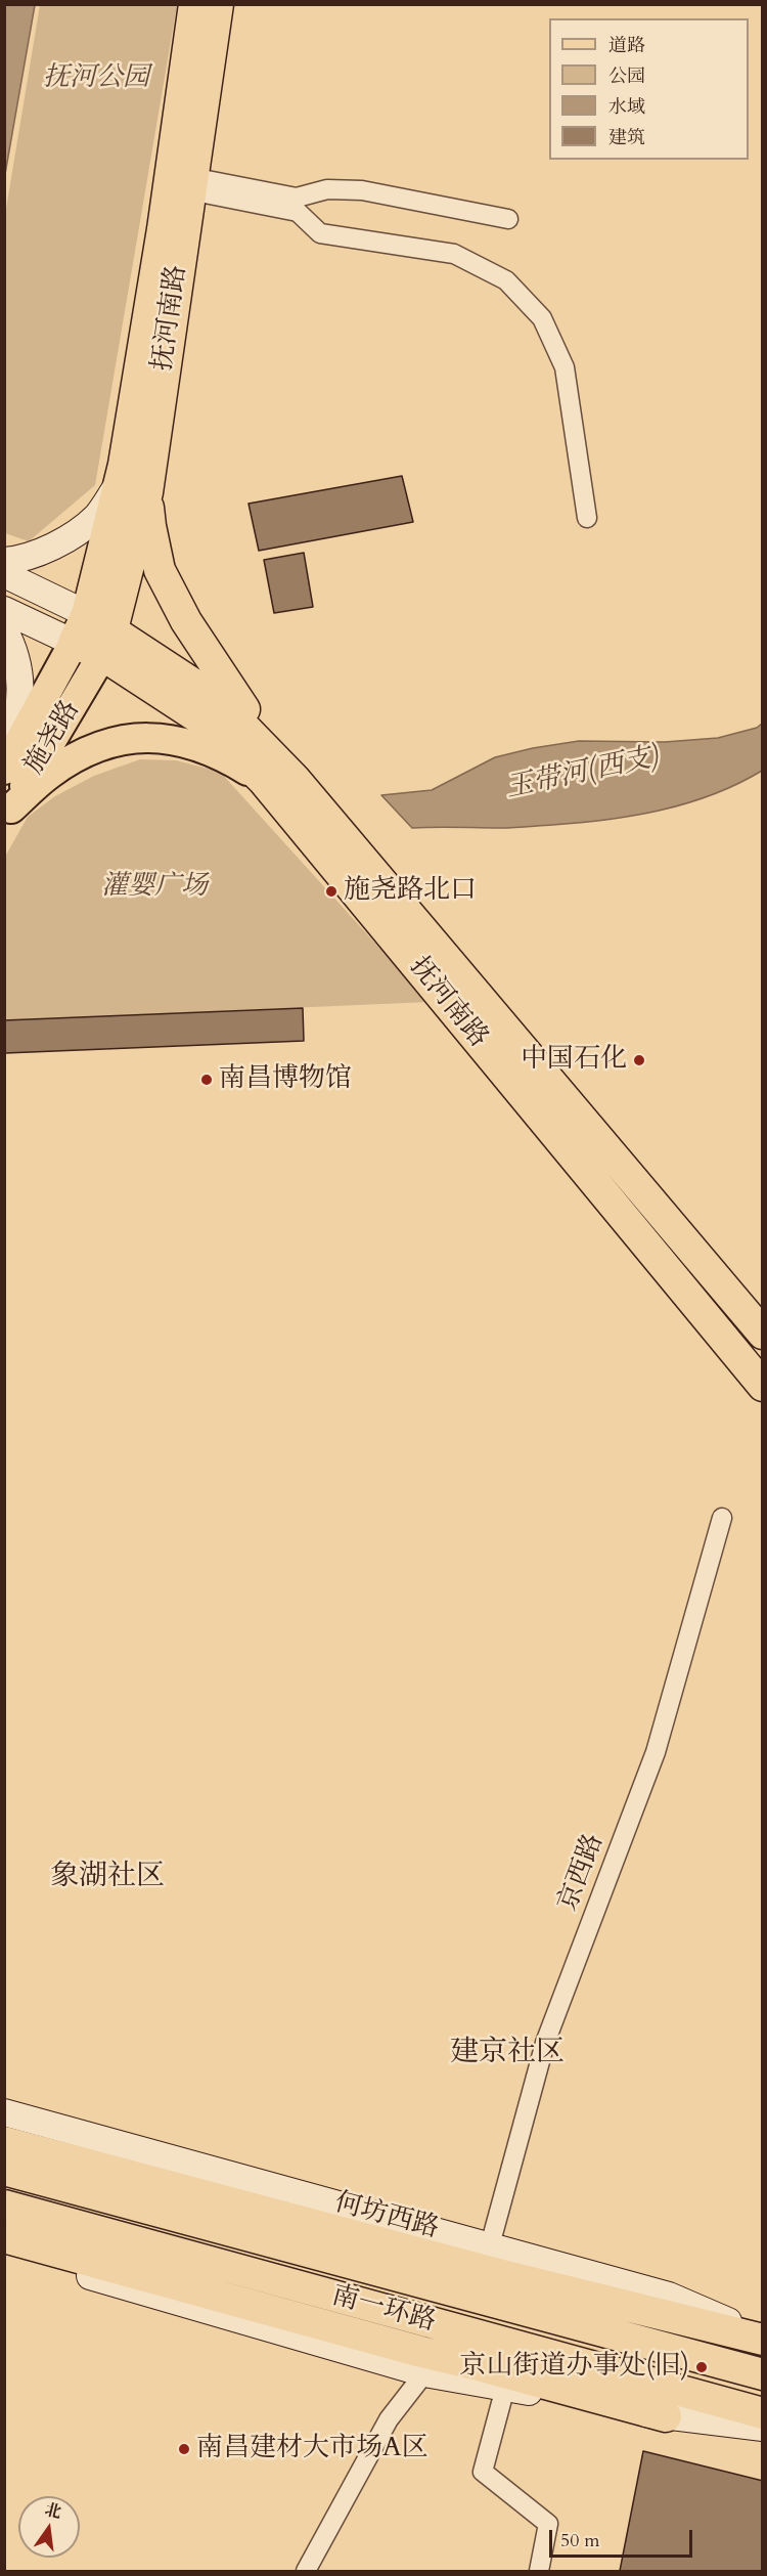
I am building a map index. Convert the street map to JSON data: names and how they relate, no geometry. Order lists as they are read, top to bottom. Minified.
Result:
{"streets":{"highway":["抚河南路","南一环路"],"main road":["施尧路","何坊西路"],"street":["京西路"]},"crossings":[["抚河南路","施尧路"],["京西路","何坊西路"]],"districts":["象湖社区","建京社区"],"water":["玉带河(西支)"],"parks":["抚河公园","灌婴广场"],"places":["施尧路北口","中国石化","南昌博物馆","京山街道办事处(旧)","南昌建材大市场A区"],"legend":["道路","公园","水域","建筑"],"scale_bar":"50 m","north":"top"}
